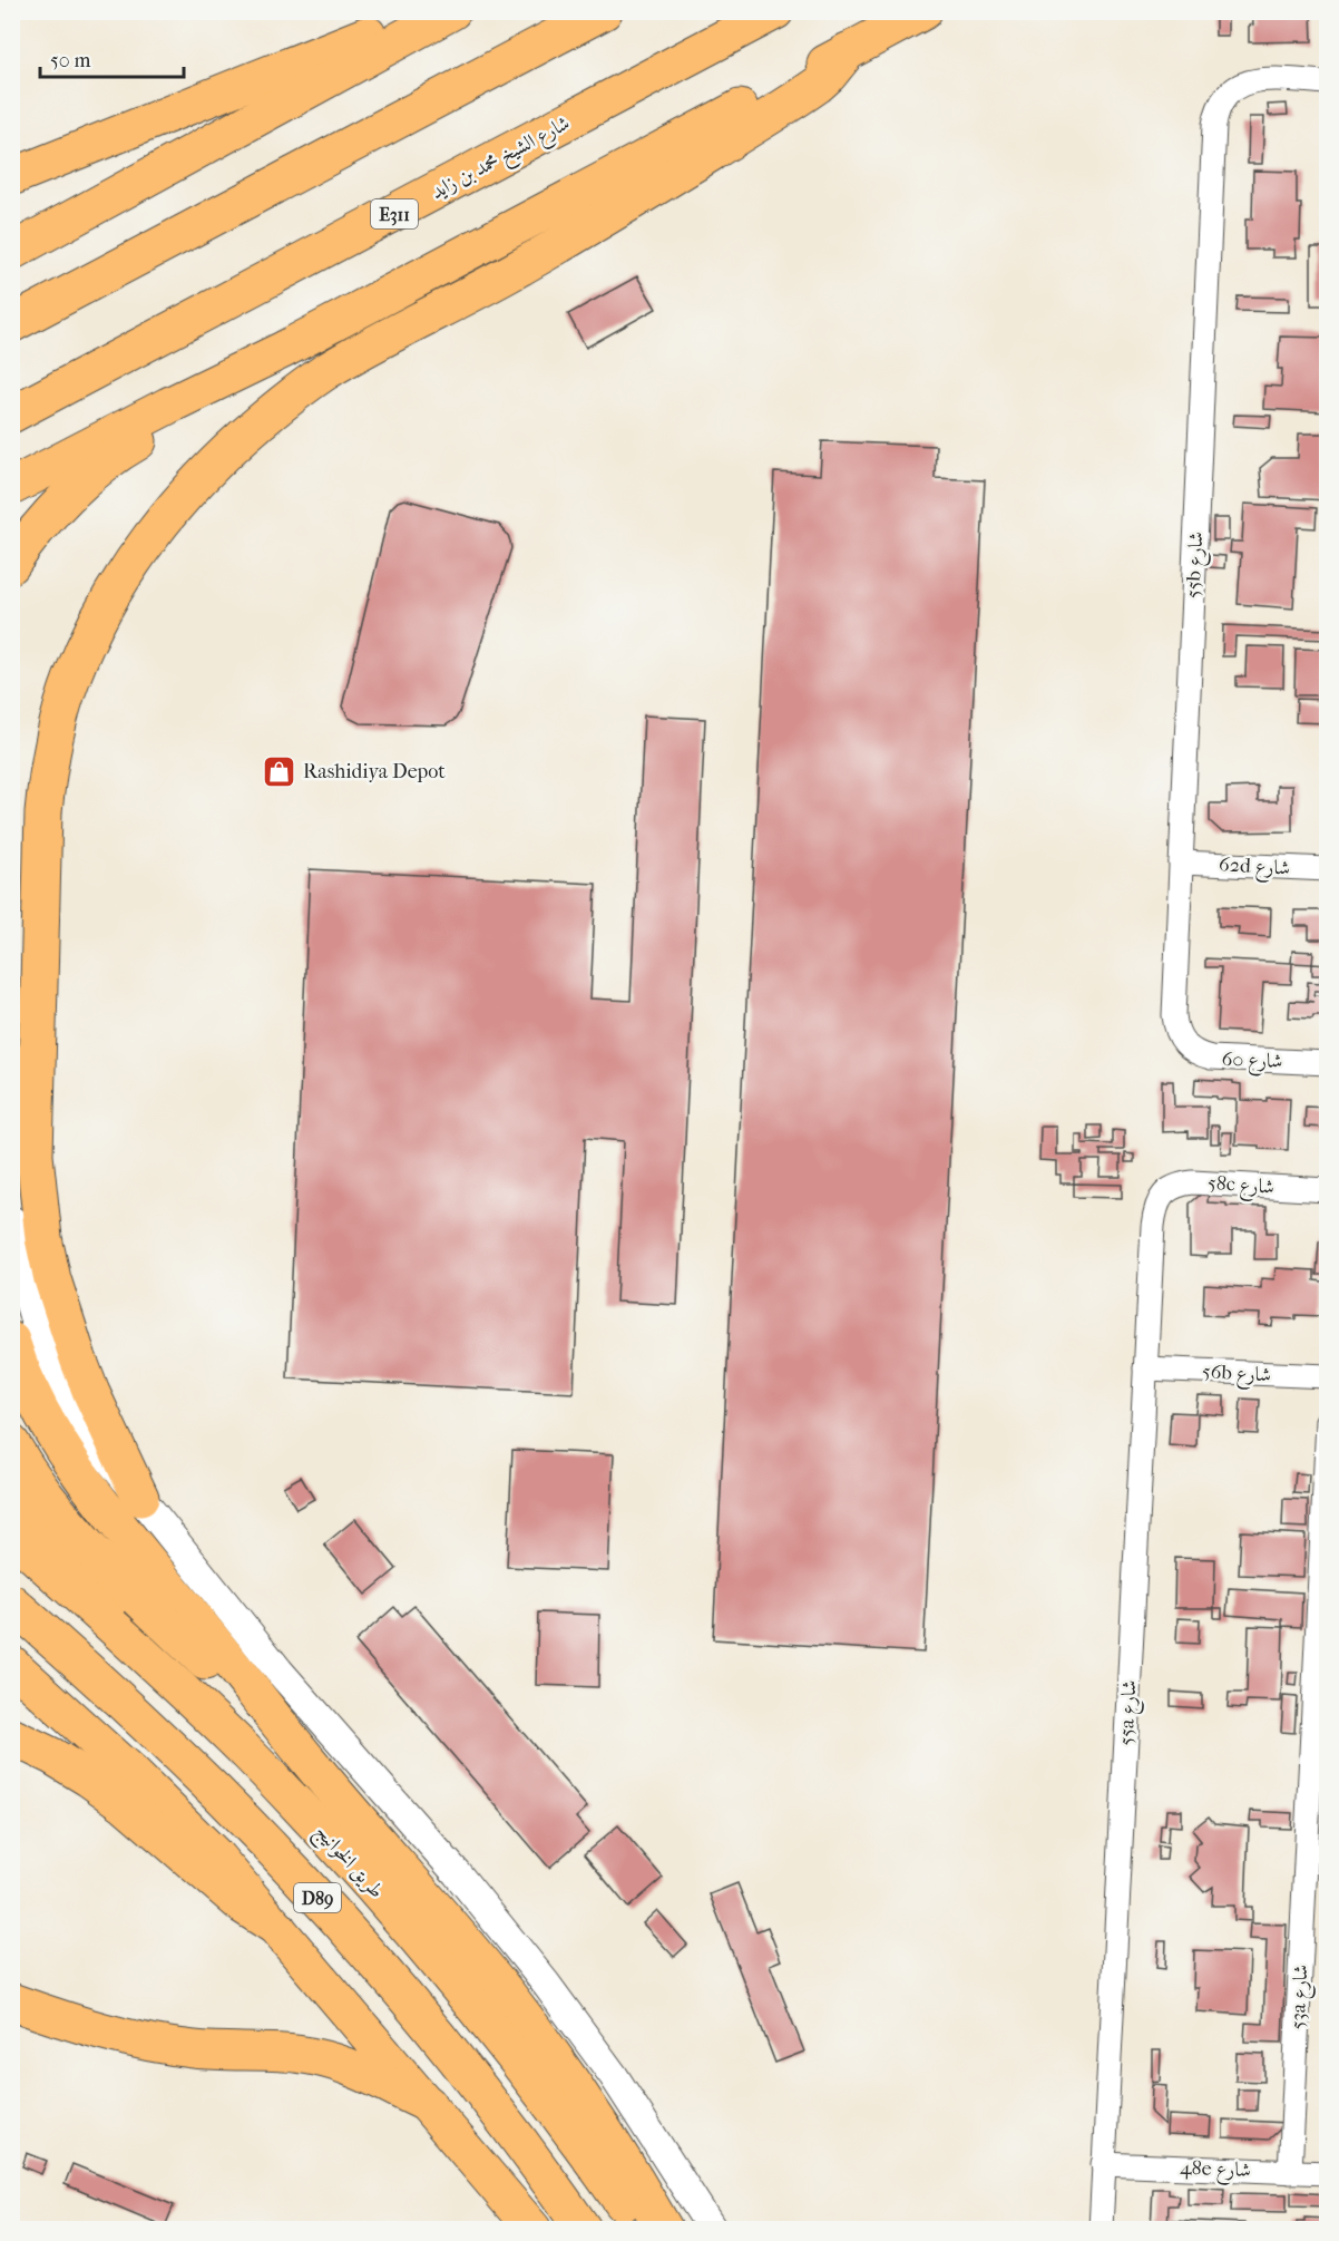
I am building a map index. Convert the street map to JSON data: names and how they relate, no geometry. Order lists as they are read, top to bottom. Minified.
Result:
{"streets":{"main road":["شارع الشيخ محمد بن زايد","E311","طريق الخوانيج","D89"],"street":["55b شارع","62d شارع","شارع 60","58c شارع","56b شارع","55a شارع","53a شارع","48e شارع"]},"crossings":[["55b شارع","62d شارع"],["55b شارع","شارع 60"],["58c شارع","55a شارع"],["56b شارع","55a شارع"],["55a شارع","48e شارع"],["53a شارع","48e شارع"]],"places":{"shop":["Rashidiya Depot"]},"scale_bar":"50 m"}
